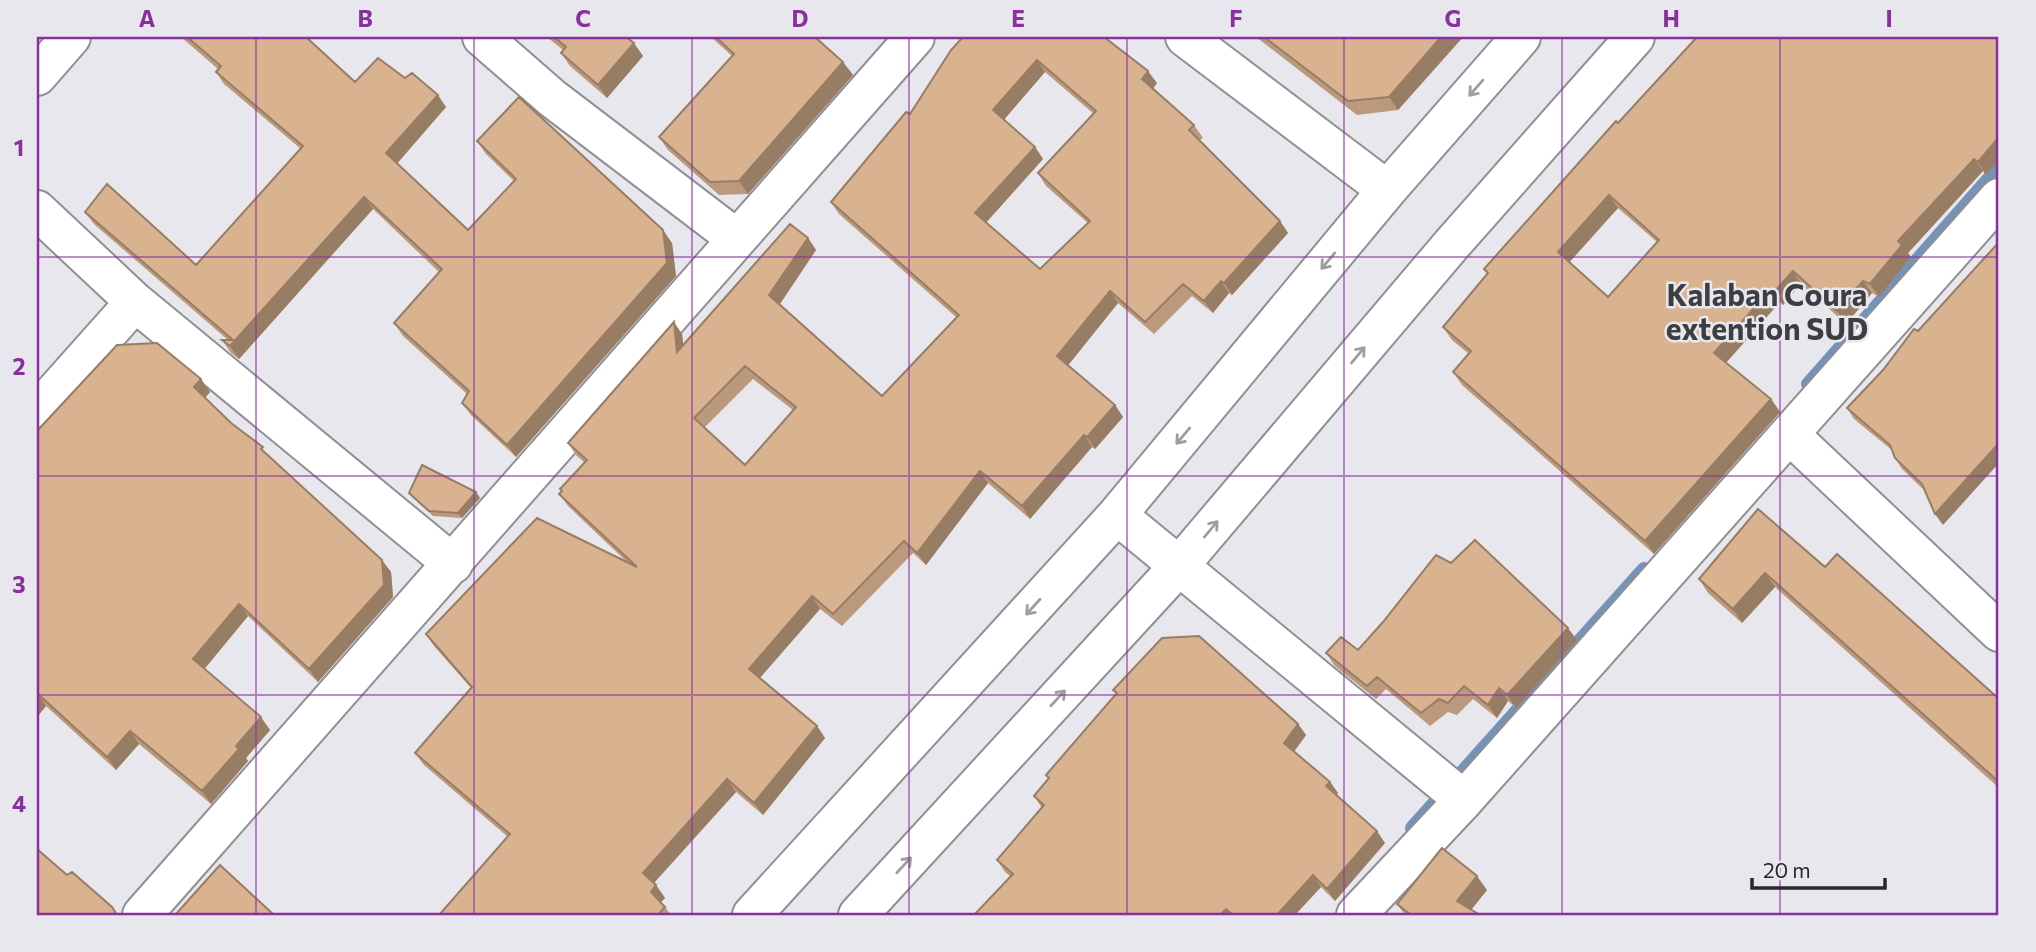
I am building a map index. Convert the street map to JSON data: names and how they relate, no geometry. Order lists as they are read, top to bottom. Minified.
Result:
{"districts":["Kalaban Coura extention SUD"],"scale_bar":"20 m","grid":{"columns":["A","B","C","D","E","F","G","H","I"],"rows":["1","2","3","4"]}}
